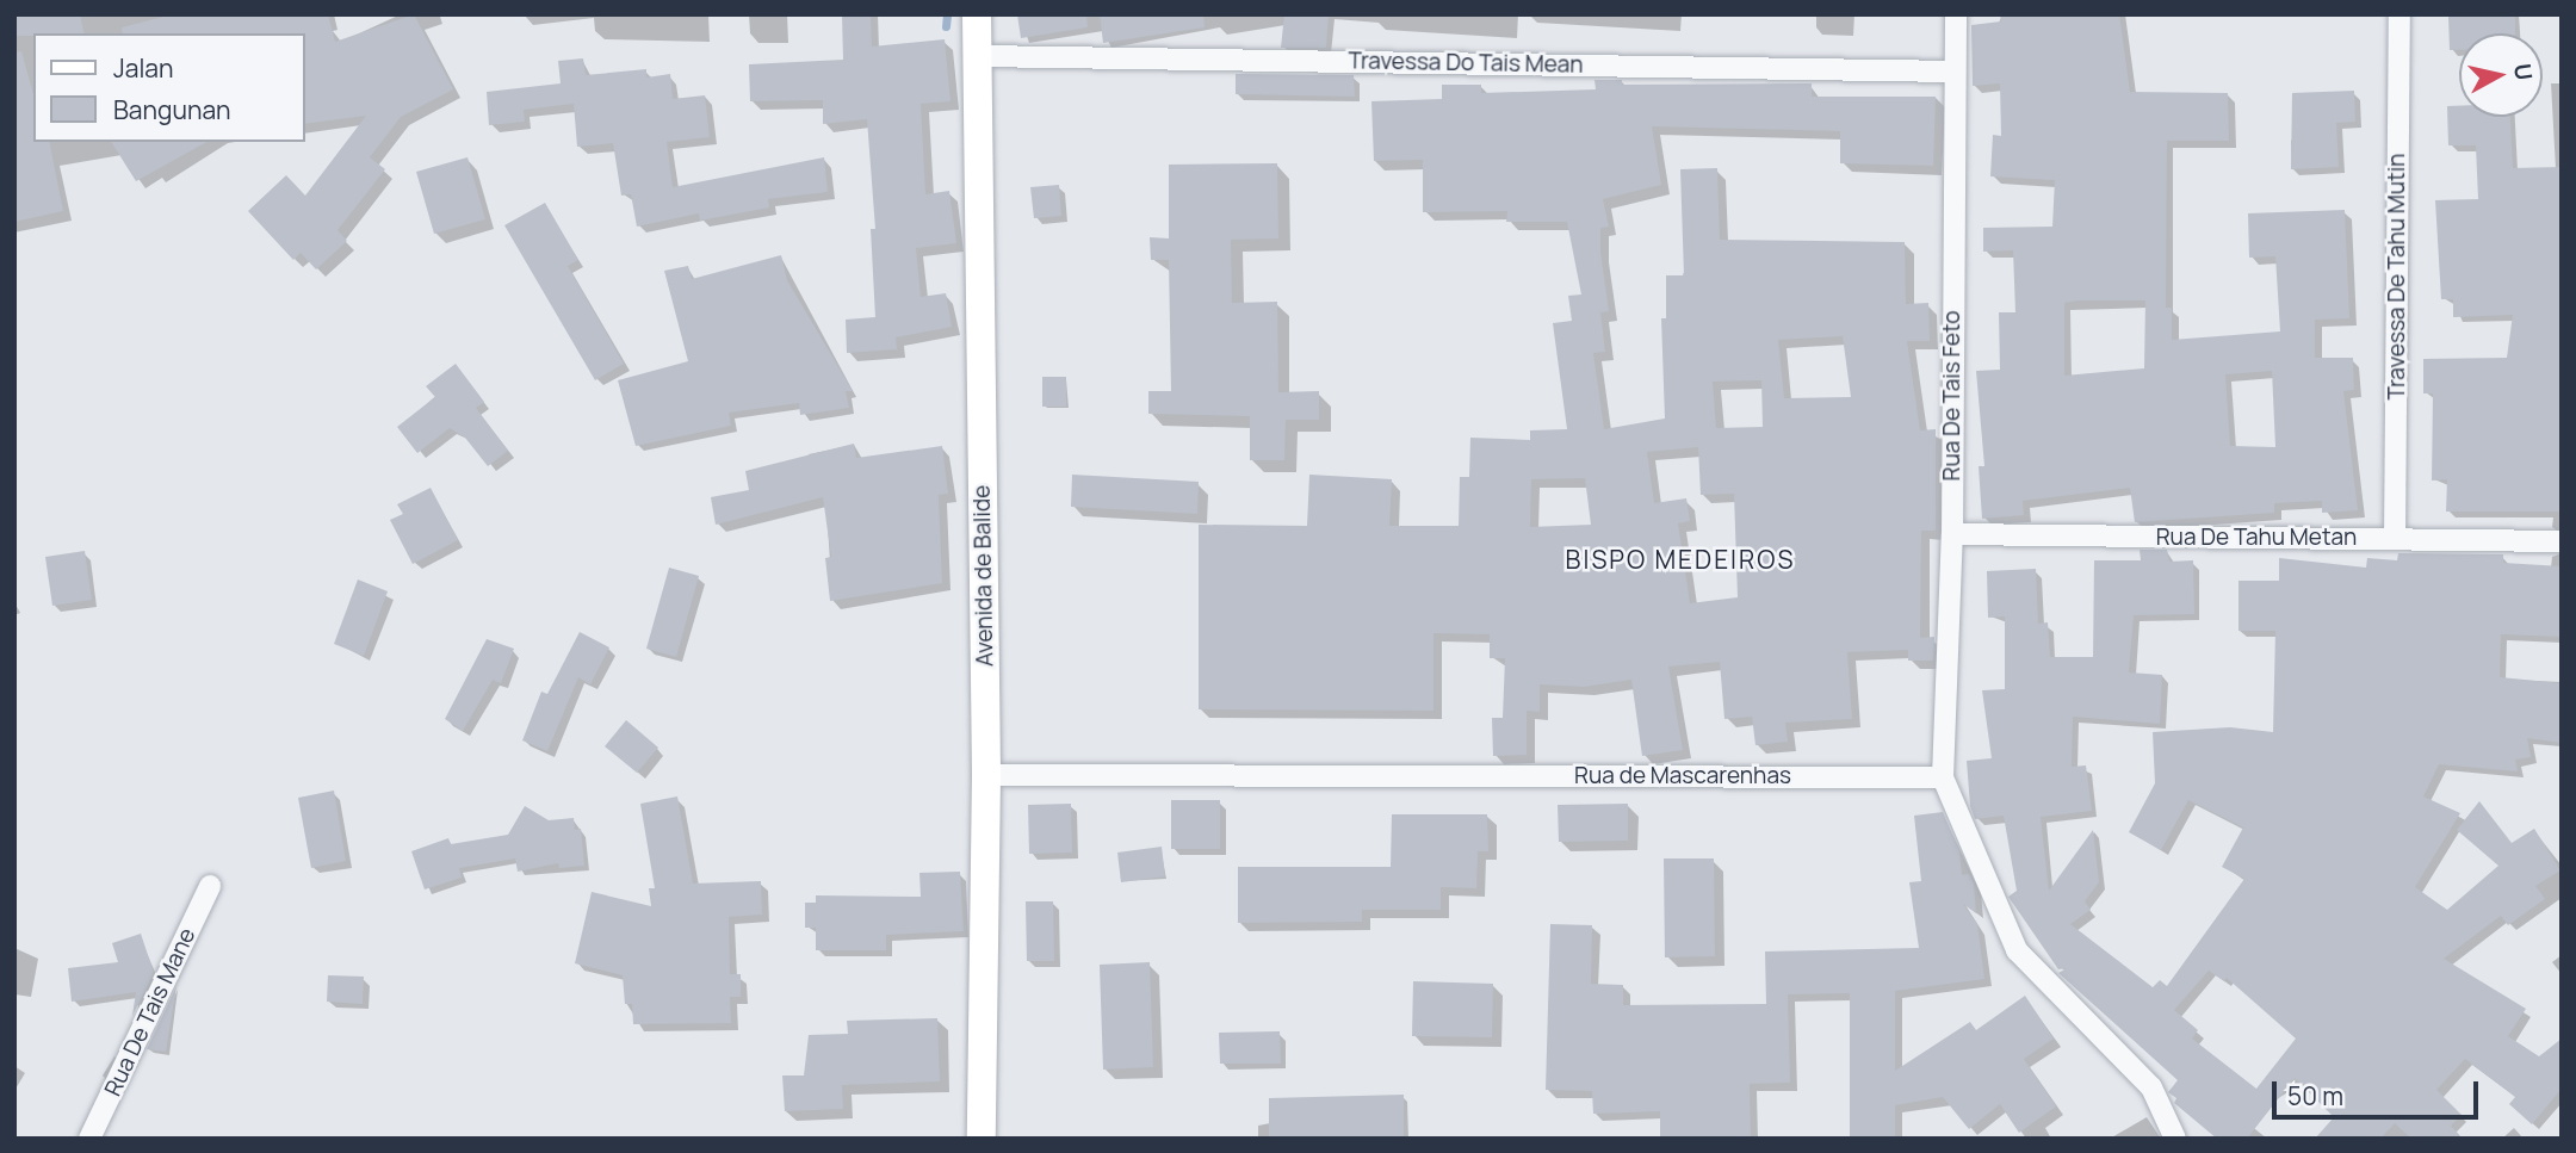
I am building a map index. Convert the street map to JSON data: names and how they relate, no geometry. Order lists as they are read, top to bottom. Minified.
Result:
{"streets":{"main road":["Avenida de Balide"],"street":["Travessa Do Tais Mean","Travessa De Tahu Mutin","Rua De Tais Feto","Rua De Tahu Metan","Rua de Mascarenhas","Rua De Tais Mane"]},"crossings":[["Travessa Do Tais Mean","Rua De Tais Feto"],["Travessa Do Tais Mean","Avenida de Balide"],["Travessa De Tahu Mutin","Rua De Tahu Metan"],["Rua De Tais Feto","Rua De Tahu Metan"],["Rua De Tais Feto","Rua de Mascarenhas"],["Avenida de Balide","Rua de Mascarenhas"]],"districts":["BISPO MEDEIROS"],"legend":["Jalan","Bangunan"],"scale_bar":"50 m","north":"right"}
